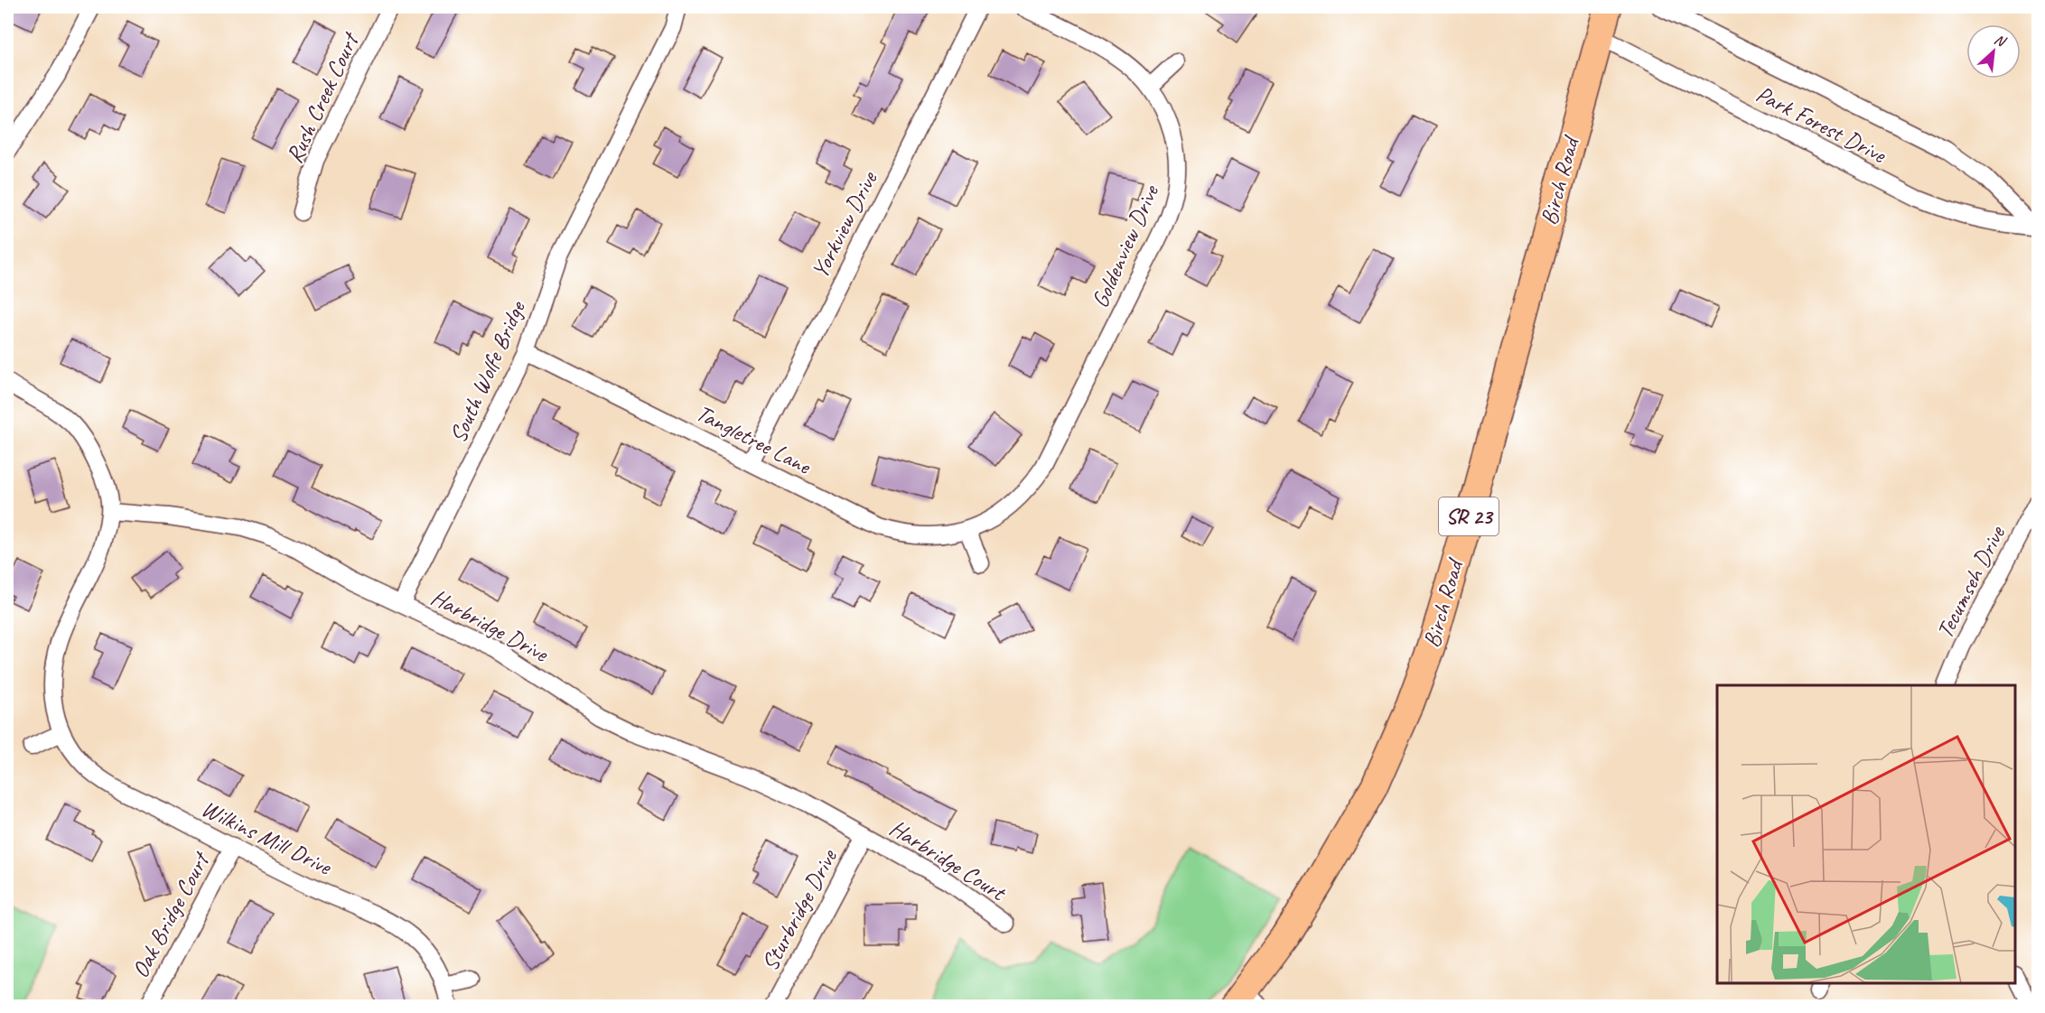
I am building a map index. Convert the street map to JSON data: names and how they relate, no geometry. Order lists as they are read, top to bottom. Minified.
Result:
{"streets":{"main road":["Birch Road","SR 23"],"street":["Rush Creek Court","Park Forest Drive","Yorkview Drive","Goldenview Drive","South Wolfe Bridge","Tangletree Lane","Tecumseh Drive","Harbridge Drive","Wilkins Mill Drive","Harbridge Court","Sturbridge Drive","Oak Bridge Court"]},"crossings":[["Park Forest Drive","Birch Road"],["Yorkview Drive","Tangletree Lane"],["Goldenview Drive","Tangletree Lane"],["South Wolfe Bridge","Tangletree Lane"],["South Wolfe Bridge","Harbridge Drive"],["Harbridge Drive","Wilkins Mill Drive"],["Harbridge Drive","Harbridge Court"],["Harbridge Drive","Sturbridge Drive"],["Wilkins Mill Drive","Oak Bridge Court"],["Harbridge Court","Sturbridge Drive"]],"north":"top right"}
